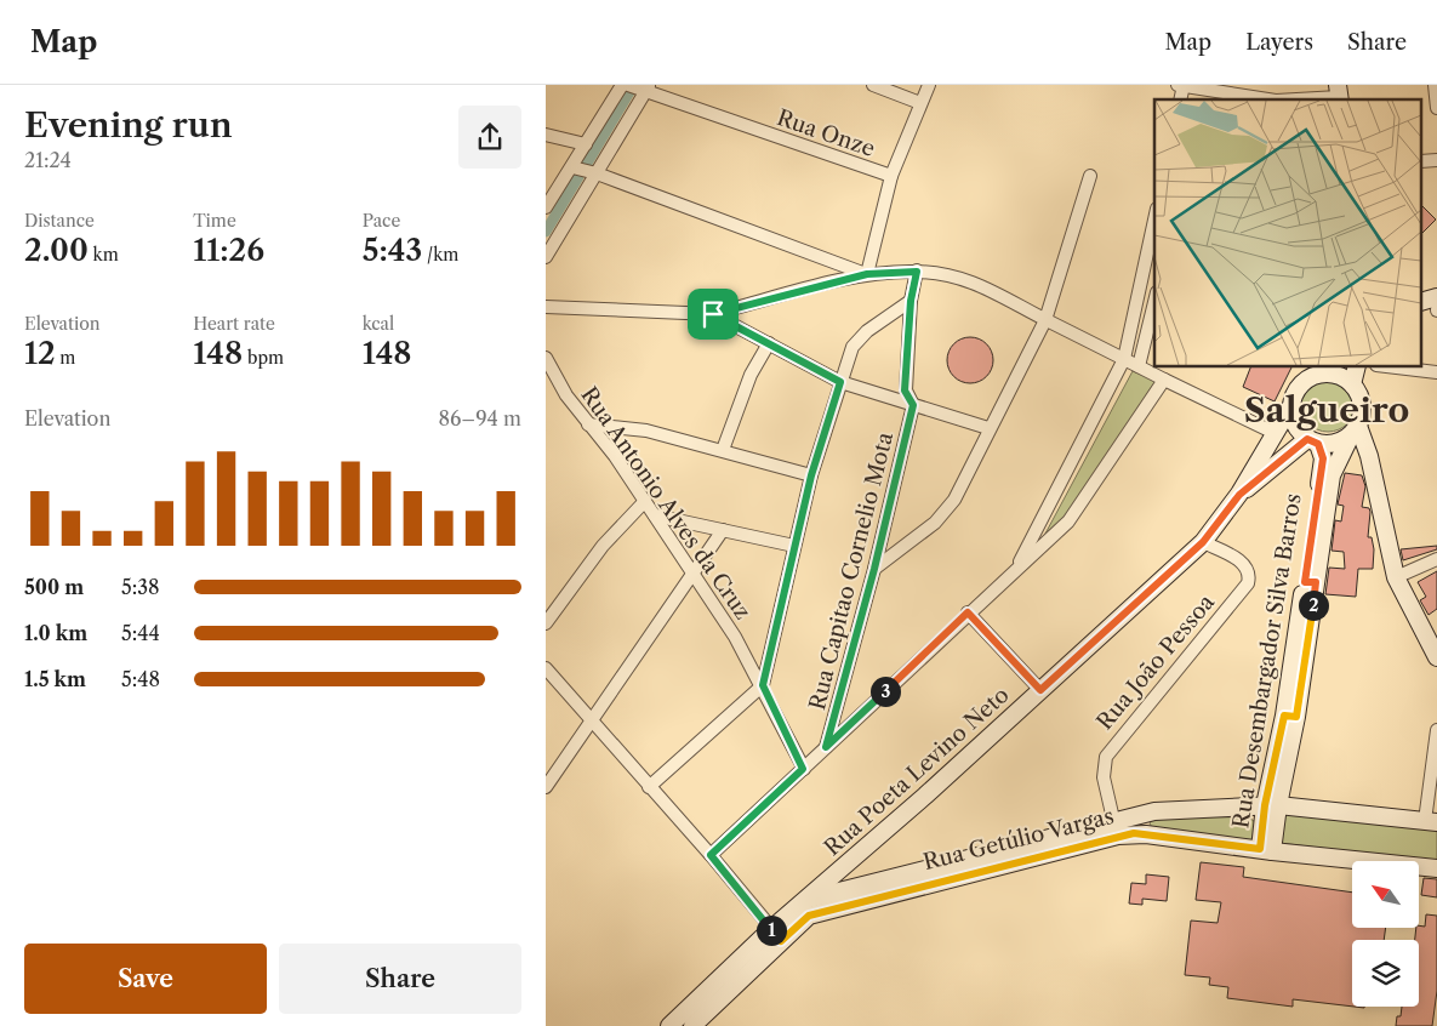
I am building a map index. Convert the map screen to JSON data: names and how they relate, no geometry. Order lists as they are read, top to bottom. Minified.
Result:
{"streets":{"main road":["Rua Desembargador Silva Barros","Rua Poeta Levino Neto","Rua Getúlio Vargas"],"street":["Rua Onze","Rua Antonio Alves da Cruz","Rua Capitao Cornelio Mota","Rua João Pessoa"]},"crossings":[["Rua Desembargador Silva Barros","Rua Poeta Levino Neto"],["Rua Desembargador Silva Barros","Rua Getúlio Vargas"],["Rua João Pessoa","Rua Poeta Levino Neto"],["Rua João Pessoa","Rua Getúlio Vargas"],["Rua Poeta Levino Neto","Rua Getúlio Vargas"]],"districts":["Salgueiro"],"north":"top left","page":{"header":"Map","nav":["Map","Layers","Share"],"heading":["Evening run","21:24"],"stats":[["Distance","2.00 km"],["Time","11:26"],["Pace","5:43 /km"],["Elevation","12 m"],["Heart rate","148 bpm"],["kcal","148"]],"chart":["Elevation","86–94 m"],"list":[{"name":"500 m","note":"5:38"},{"name":"1.0 km","note":"5:44"},{"name":"1.5 km","note":"5:48"}],"pins":["2","3","1"],"buttons":["Save","Share"]}}
